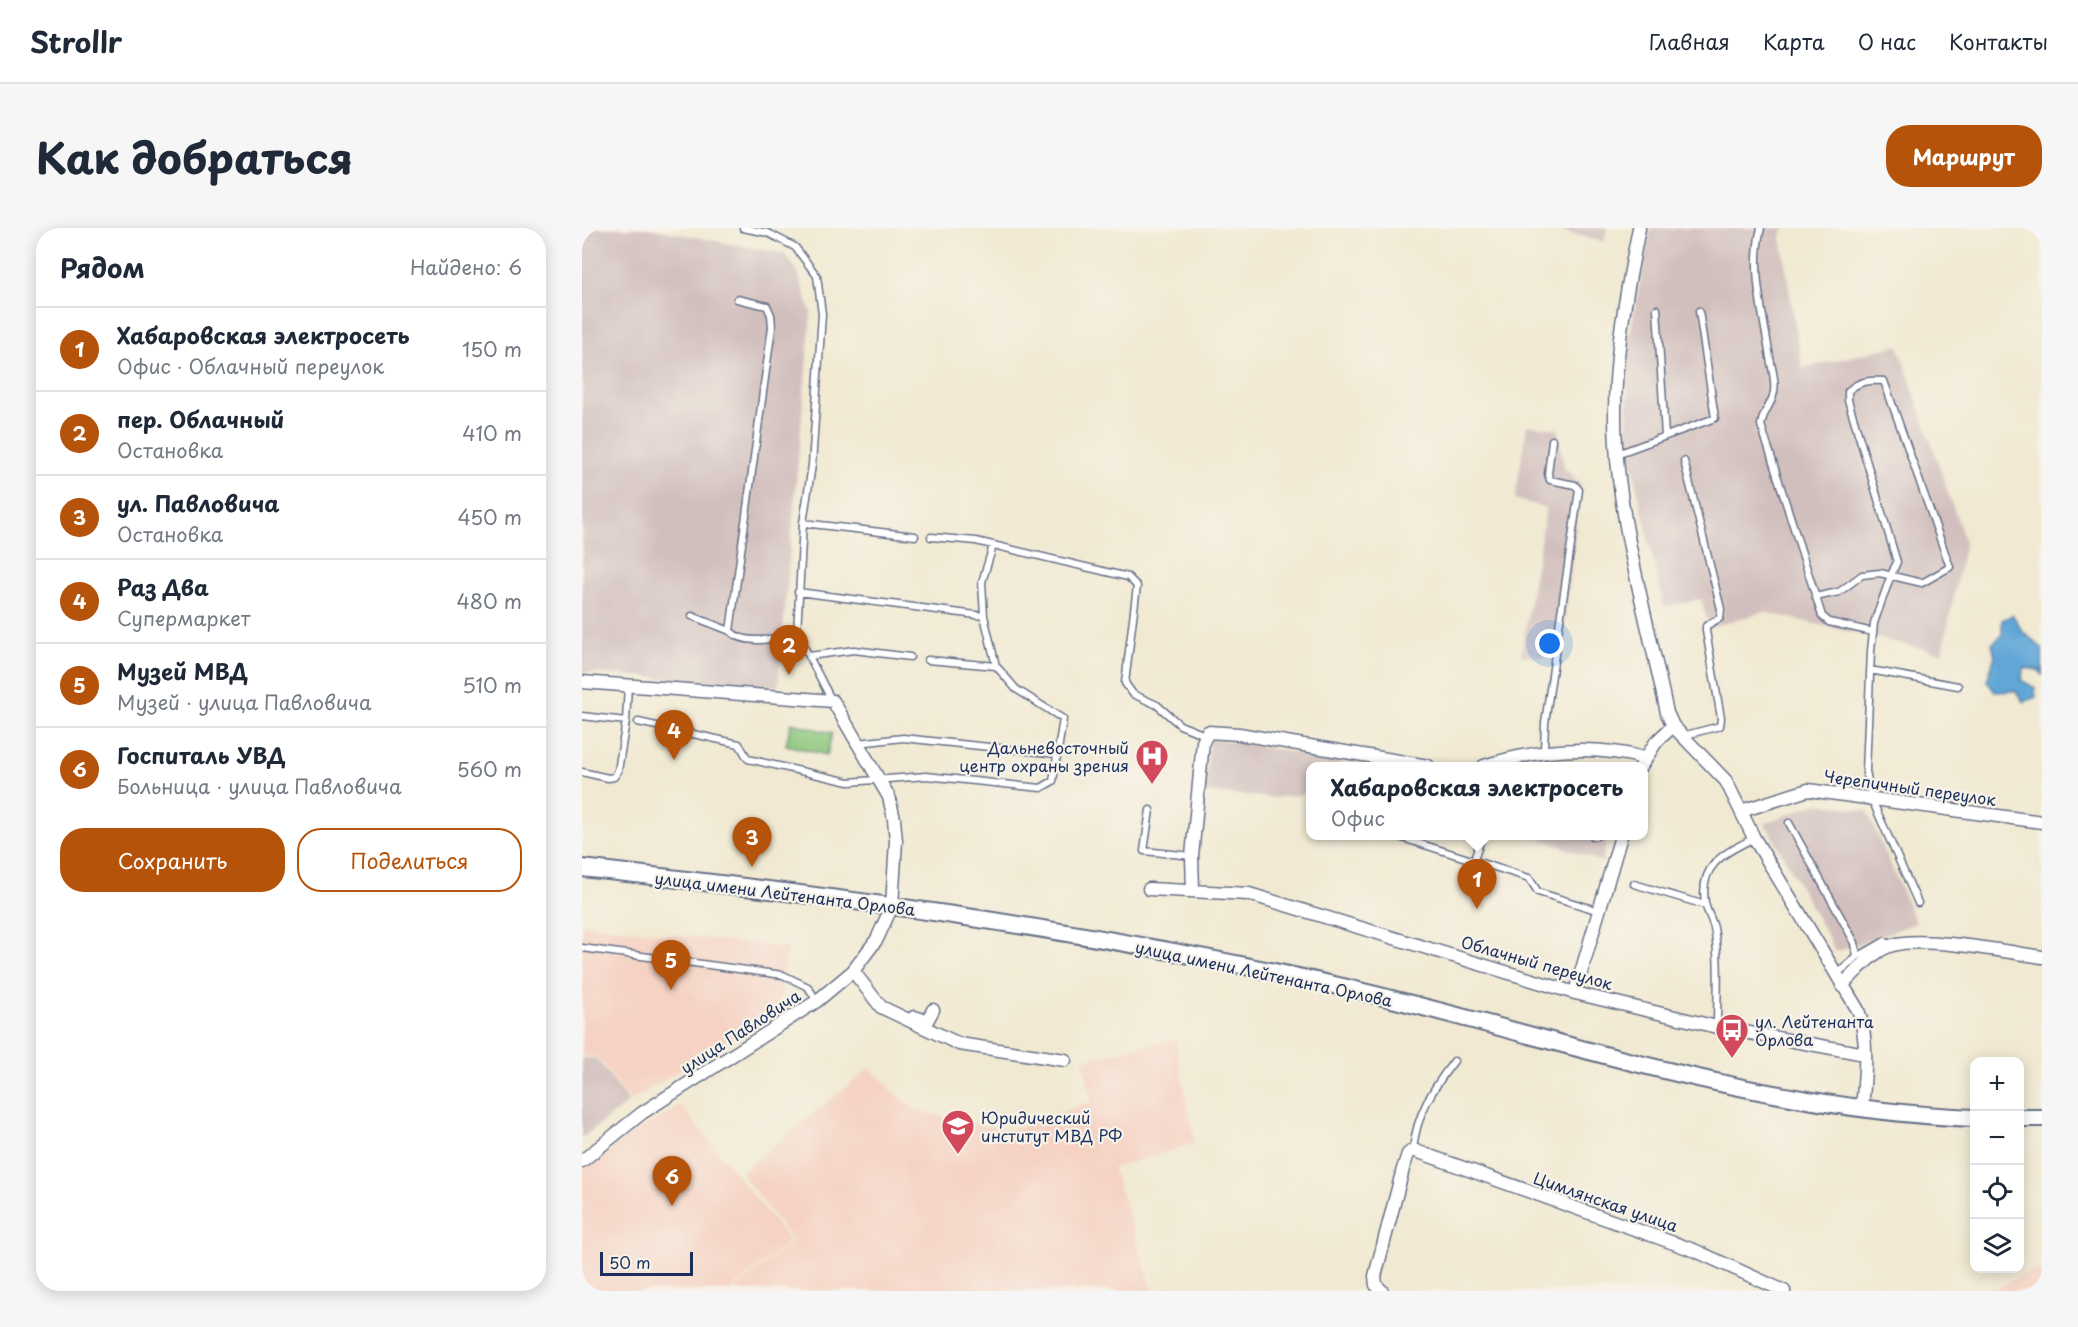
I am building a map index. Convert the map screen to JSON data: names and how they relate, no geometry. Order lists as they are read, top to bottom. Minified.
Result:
{"streets":{"main road":["улица имени Лейтенанта Орлова"],"street":["Черепичный переулок","Облачный переулок","улица Павловича","Цимлянская улица"]},"crossings":[["улица имени Лейтенанта Орлова","улица Павловича"]],"places":{"hospital":["Дальневосточный центр охраны зрения"],"bus stop":["ул. Лейтенанта Орлова"],"school or university":["Юридический институт МВД РФ"]},"scale_bar":"50 m","page":{"header":"Strollr","nav":["Главная","Карта","О нас","Контакты"],"title":"Как добраться","buttons":["Маршрут",["Сохранить","Поделиться"]],"heading":["Рядом","Найдено: 6"],"list":[{"mark":"1","name":"Хабаровская электросеть","note":"Офис · Облачный переулок","value":"150 m"},{"mark":"2","name":"пер. Облачный","note":"Остановка","value":"410 m"},{"mark":"3","name":"ул. Павловича","note":"Остановка","value":"450 m"},{"mark":"4","name":"Раз Два","note":"Супермаркет","value":"480 m"},{"mark":"5","name":"Музей МВД","note":"Музей · улица Павловича","value":"510 m"},{"mark":"6","name":"Госпиталь УВД","note":"Больница · улица Павловича","value":"560 m"}],"pins":["2","4","3","1","5","6"],"popup":["Хабаровская электросеть","Офис"],"map_buttons":["+","−"],"scale":"50 m"}}
